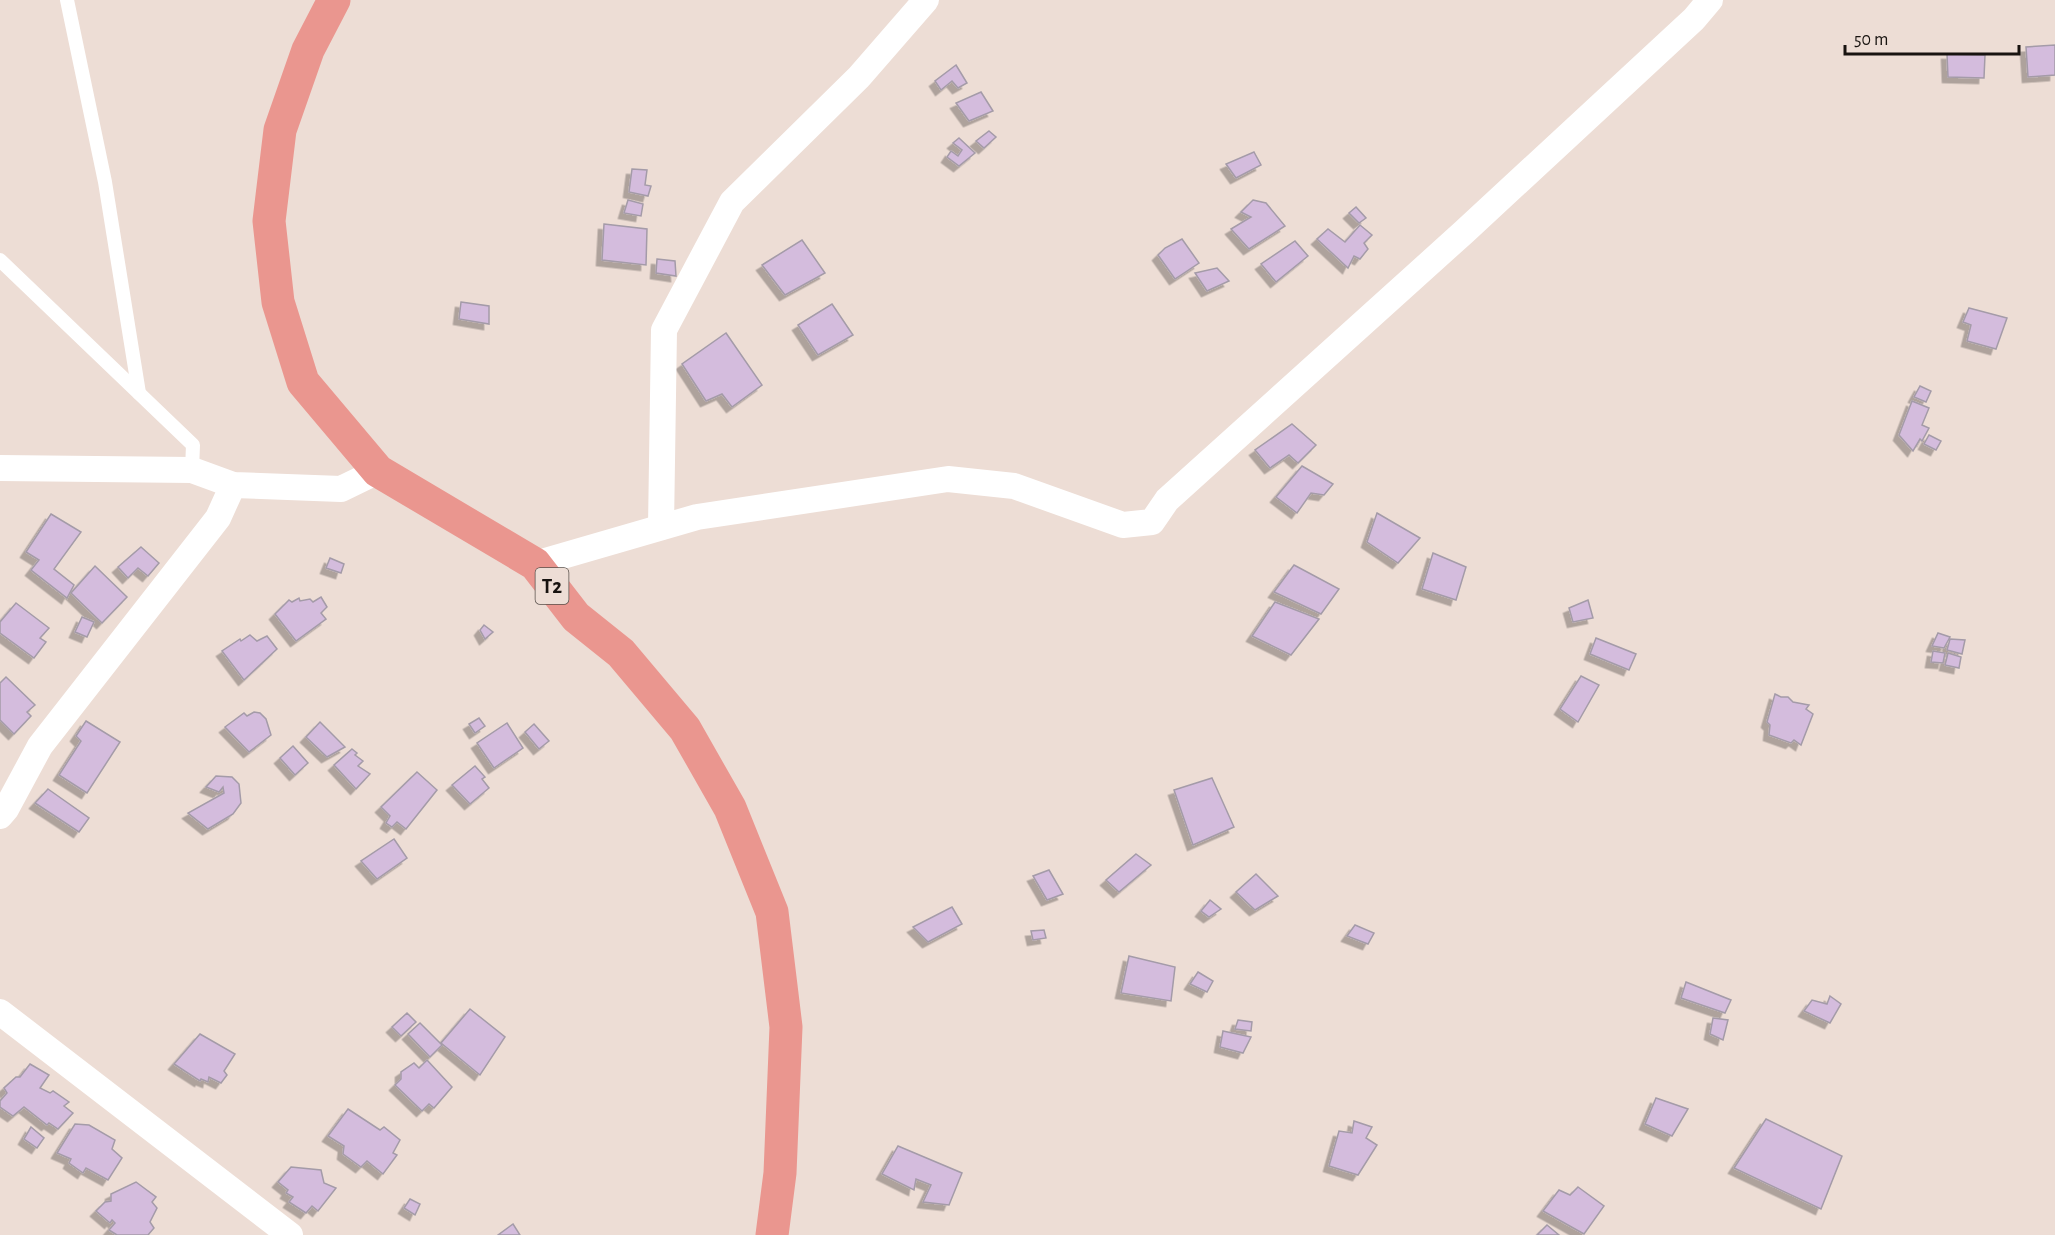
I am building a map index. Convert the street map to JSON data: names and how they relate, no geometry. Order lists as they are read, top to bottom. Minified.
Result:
{"streets":{"highway":["T2"]},"scale_bar":"50 m"}
